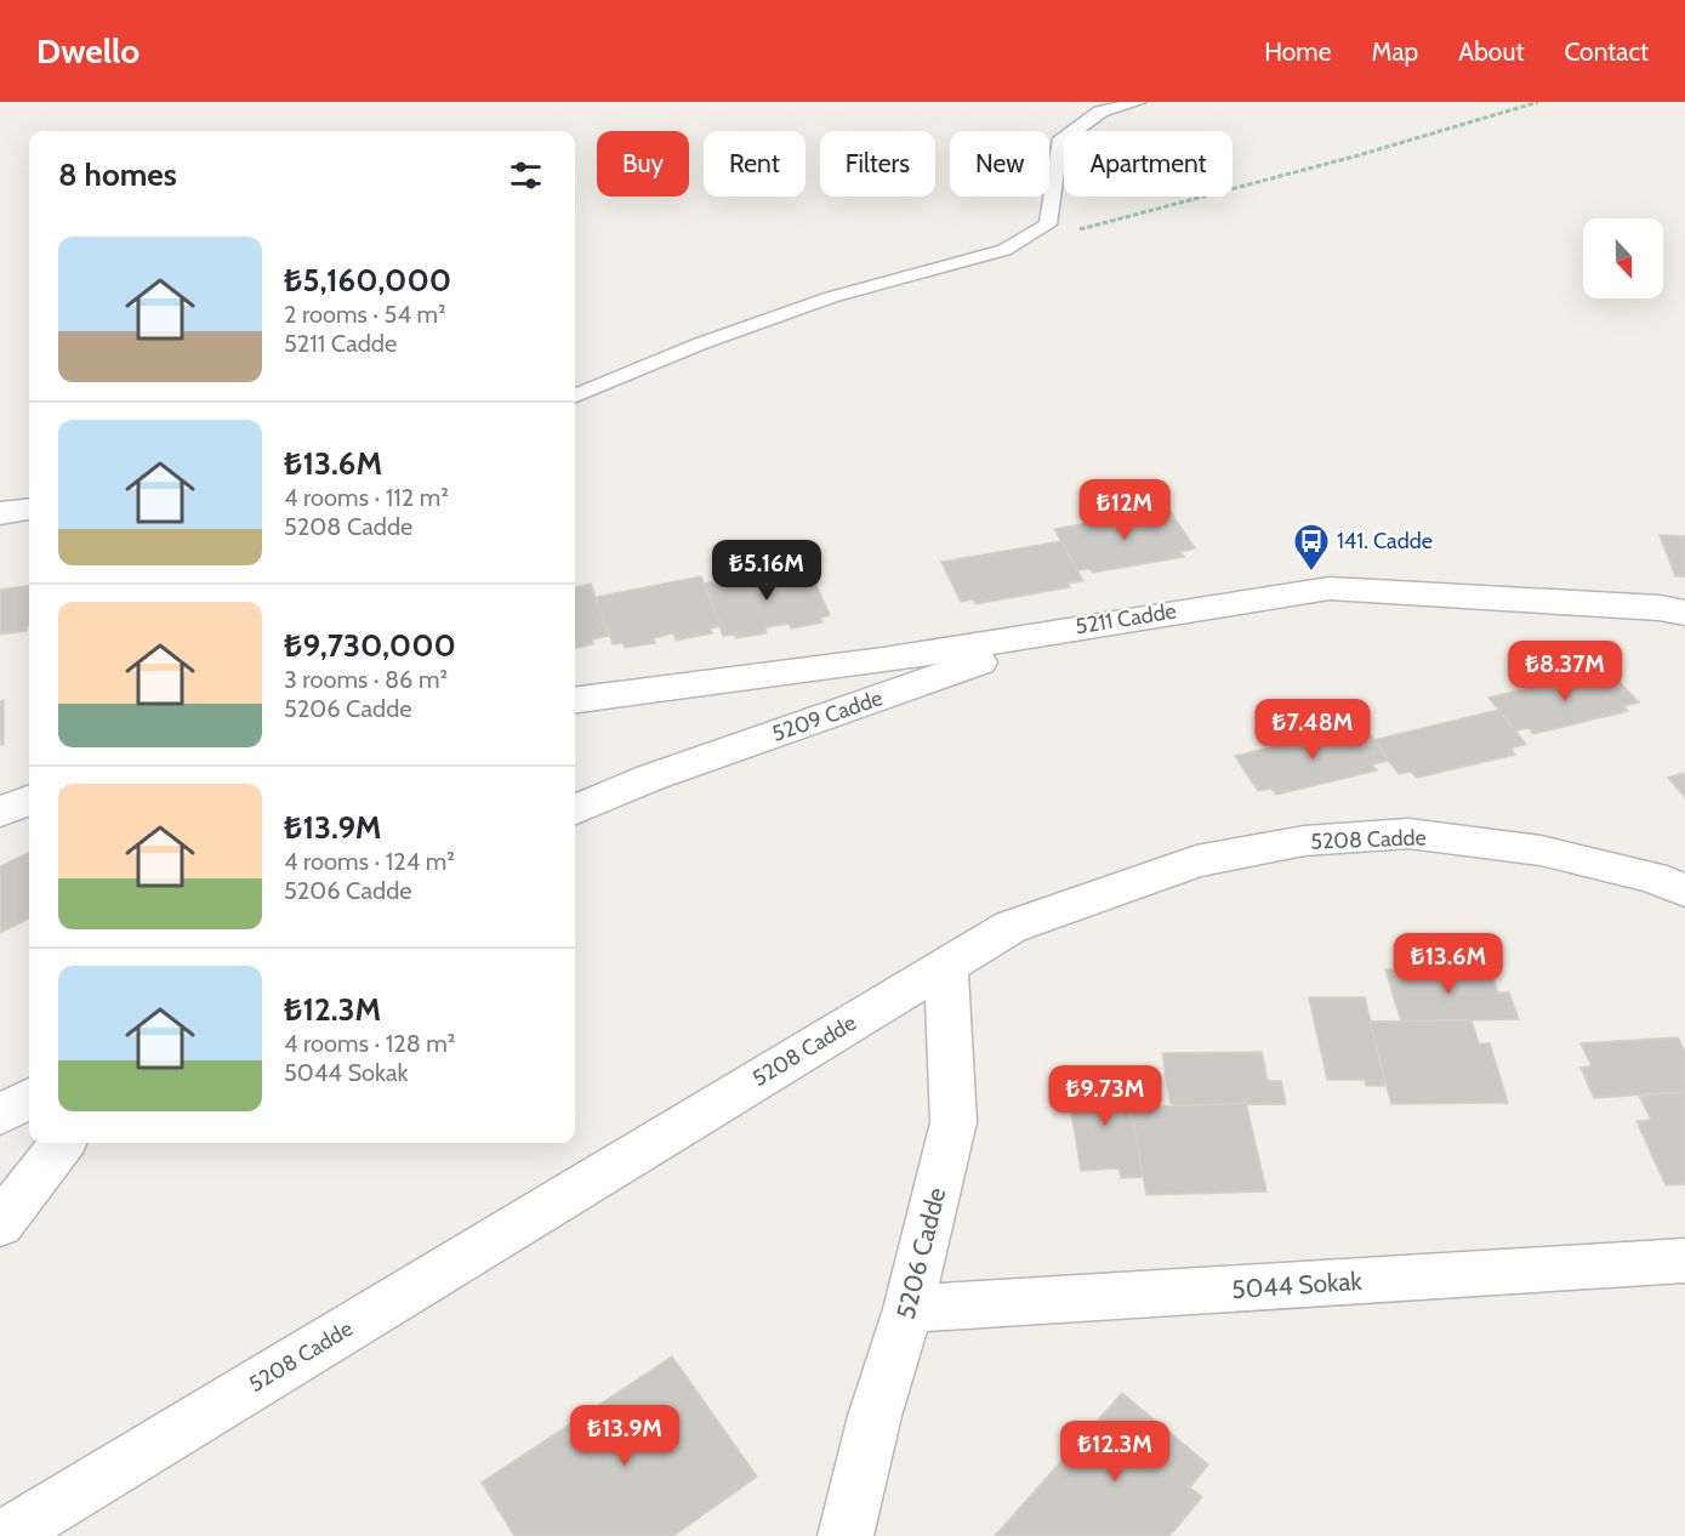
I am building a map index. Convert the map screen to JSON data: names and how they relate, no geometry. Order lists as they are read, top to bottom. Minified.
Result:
{"streets":{"street":["5211 Cadde","5209 Cadde","5208 Cadde","5206 Cadde","5044 Sokak"]},"crossings":[["5211 Cadde","5209 Cadde"],["5208 Cadde","5206 Cadde"],["5206 Cadde","5044 Sokak"]],"places":{"bus stop":["141. Cadde"]},"north":"bottom","page":{"header":"Dwello","nav":["Home","Map","About","Contact"],"chip":["Buy","Rent","Filters","New","Apartment"],"heading":"8 homes","list":[{"name":"₺5,160,000","note":"2 rooms · 54 m² · 5211 Cadde"},{"name":"₺13.6M","note":"4 rooms · 112 m² · 5208 Cadde"},{"name":"₺9,730,000","note":"3 rooms · 86 m² · 5206 Cadde"},{"name":"₺13.9M","note":"4 rooms · 124 m² · 5206 Cadde"},{"name":"₺12.3M","note":"4 rooms · 128 m² · 5044 Sokak"}],"price":["₺12M","₺5.16M","₺8.37M","₺7.48M","₺13.6M","₺9.73M","₺13.9M","₺12.3M"]}}
